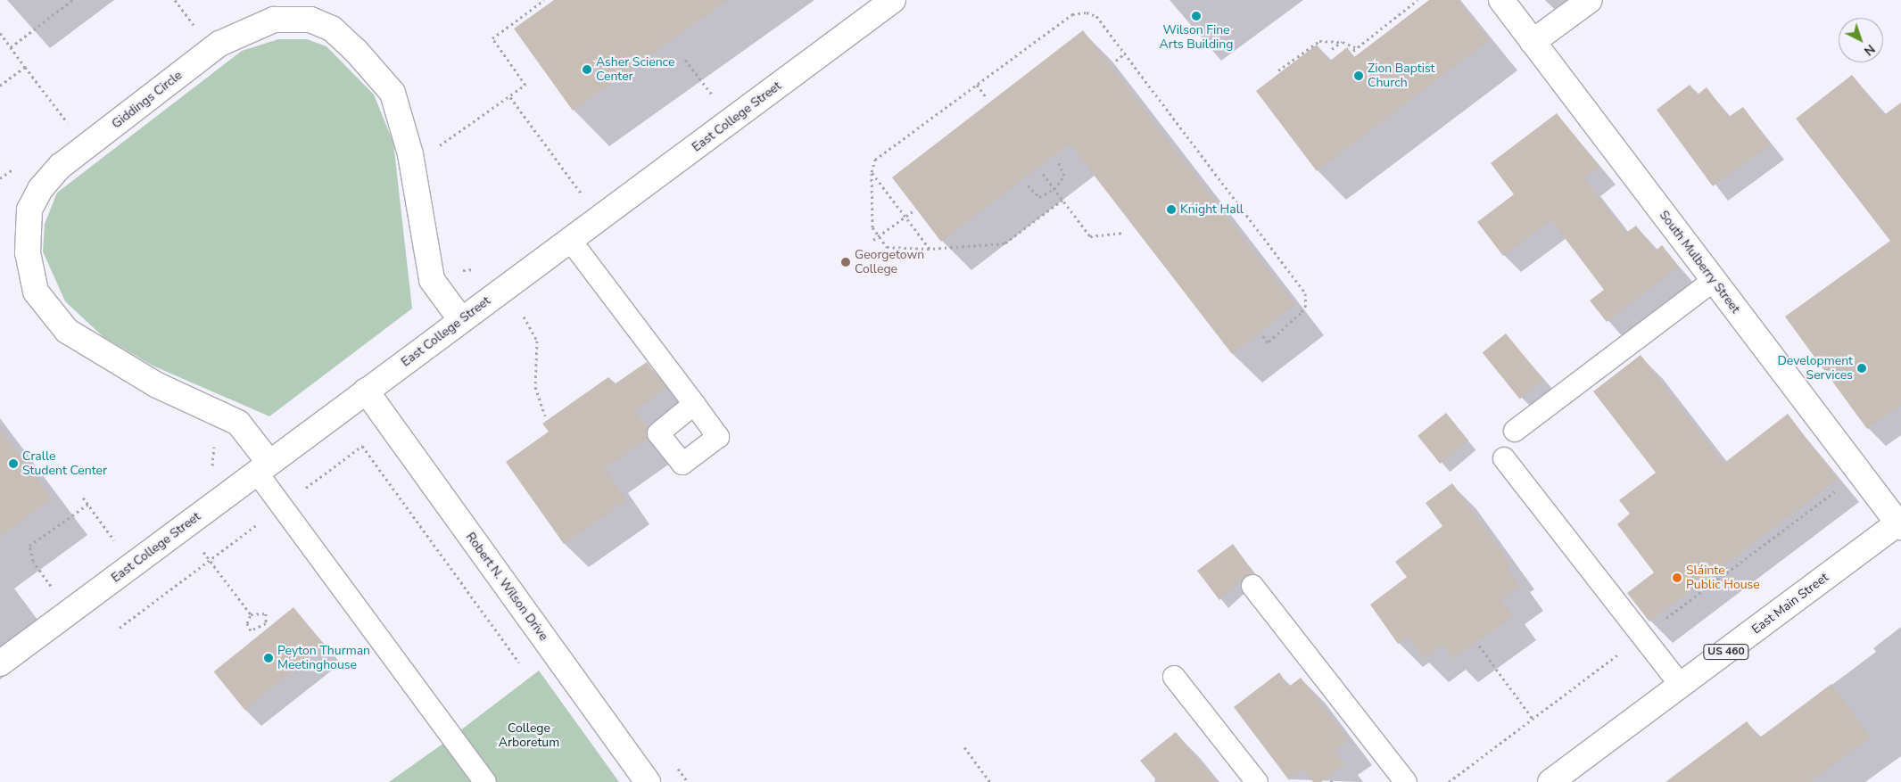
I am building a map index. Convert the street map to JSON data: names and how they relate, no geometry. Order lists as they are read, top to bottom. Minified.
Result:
{"streets":{"street":["Giddings Circle","East College Street","South Mulberry Street","Robert N. Wilson Drive","East Main Street","US 460"]},"crossings":[["Giddings Circle","East College Street"],["East College Street","Robert N. Wilson Drive"],["South Mulberry Street","East Main Street"]],"parks":["College Arboretum"],"places":["Wilson Fine Arts Building","Asher Science Center","Zion Baptist Church","Knight Hall","Georgetown College","Development Services","Cralle Student Center","Sláinte Public House","Peyton Thurman Meetinghouse"],"north":"bottom right"}
